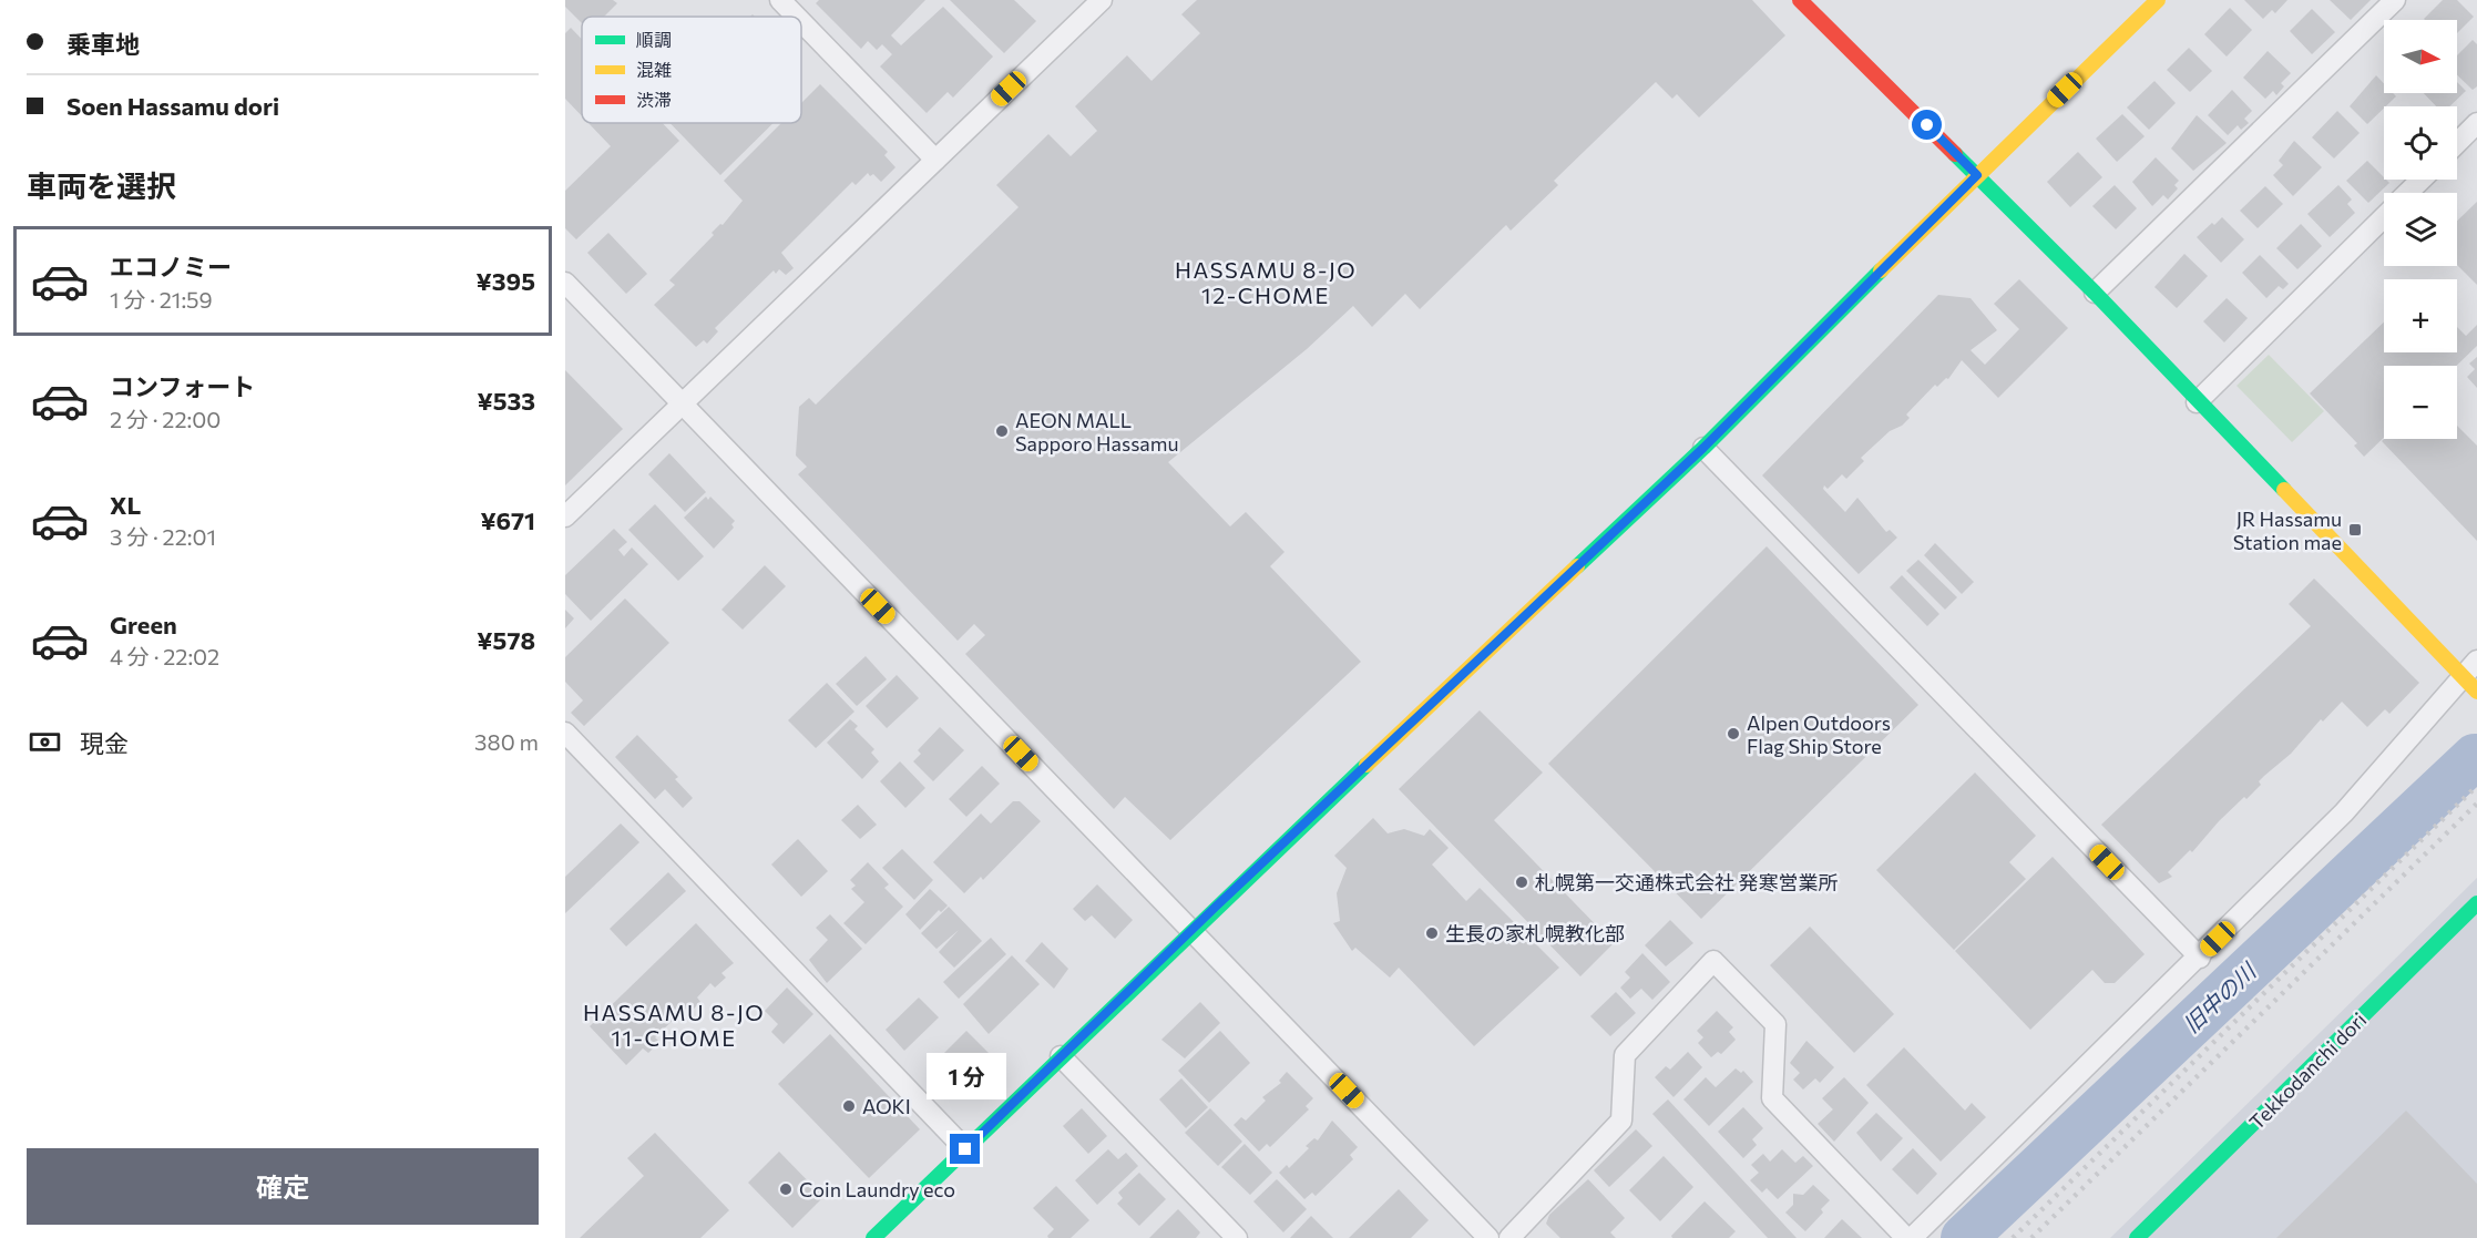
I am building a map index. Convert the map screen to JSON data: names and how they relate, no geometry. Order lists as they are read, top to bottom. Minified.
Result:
{"streets":{"street":["Tekkodanchi dori"]},"districts":["HASSAMU 8-JO 12-CHOME","HASSAMU 8-JO 11-CHOME"],"water":["旧中の川"],"places":{"other":["AEON MALL Sapporo Hassamu","Alpen Outdoors Flag Ship Store","札幌第一交通株式会社 発寒営業所","生長の家札幌教化部","AOKI","Coin Laundry eco"],"transit":["JR Hassamu Station mae"]},"legend":["順調","混雑","渋滞"],"north":"right","page":{"banner":["乗車地","Soen Hassamu dori"],"map_buttons":["+","−"],"heading":"車両を選択","list":[{"name":"エコノミー","note":"1 分 · 21:59","value":"¥395"},{"name":"コンフォート","note":"2 分 · 22:00","value":"¥533"},{"name":"XL","note":"3 分 · 22:01","value":"¥671"},{"name":"Green","note":"4 分 · 22:02","value":"¥578"}],"pay":["現金","380 m"],"bubble":"1 分","buttons":"確定"}}
